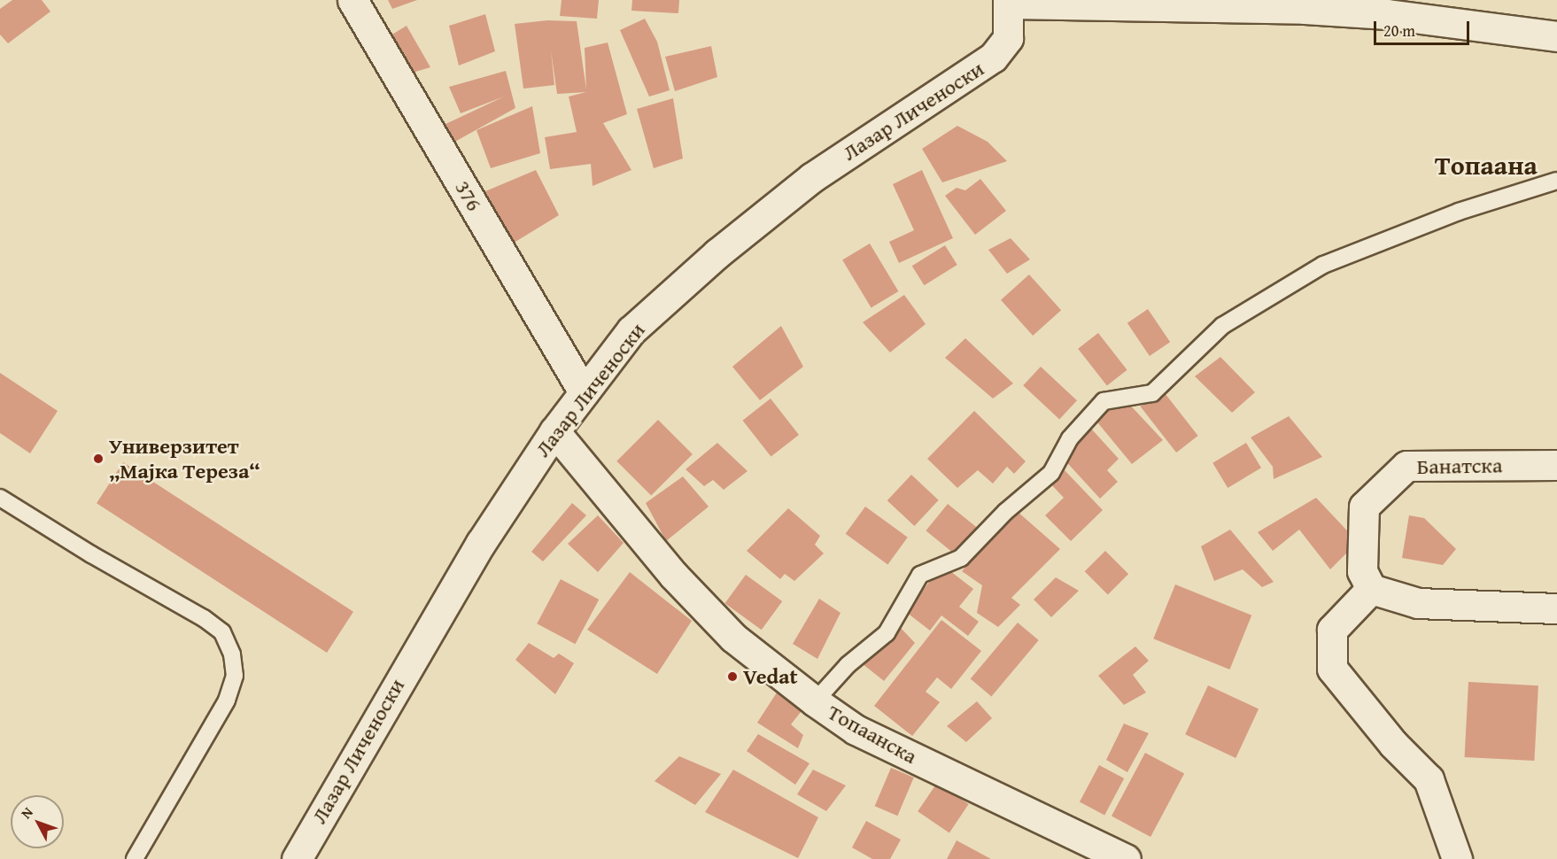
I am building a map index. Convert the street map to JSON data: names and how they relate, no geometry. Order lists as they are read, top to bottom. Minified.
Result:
{"streets":{"street":["Лазар Личеноски","376","Банатска","Топаанска"]},"crossings":[["Лазар Личеноски","376"],["Лазар Личеноски","Топаанска"]],"districts":["Топаана"],"places":["Универзитет „Мајка Тереза“","Vedat"],"scale_bar":"20 m","north":"top left"}
